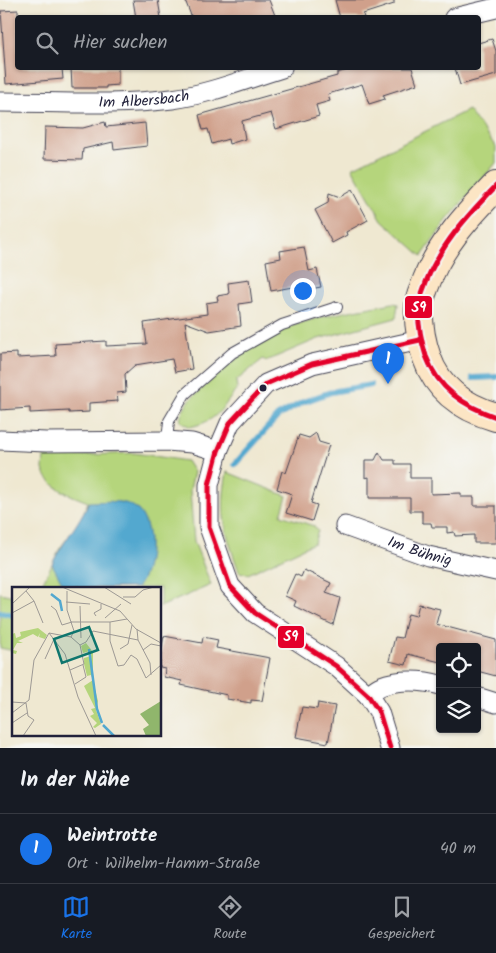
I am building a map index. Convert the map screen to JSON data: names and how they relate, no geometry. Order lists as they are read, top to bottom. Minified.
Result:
{"streets":{"street":["Im Albersbach","Im Bühnig"]},"lines":["transit line S9"],"page":{"search":"Hier suchen","pins":"1","heading":"In der Nähe","list":[{"mark":"1","name":"Weintrotte","note":"Ort · Wilhelm-Hamm-Straße","value":"40 m"}],"nav":["Karte","Route","Gespeichert"]}}
